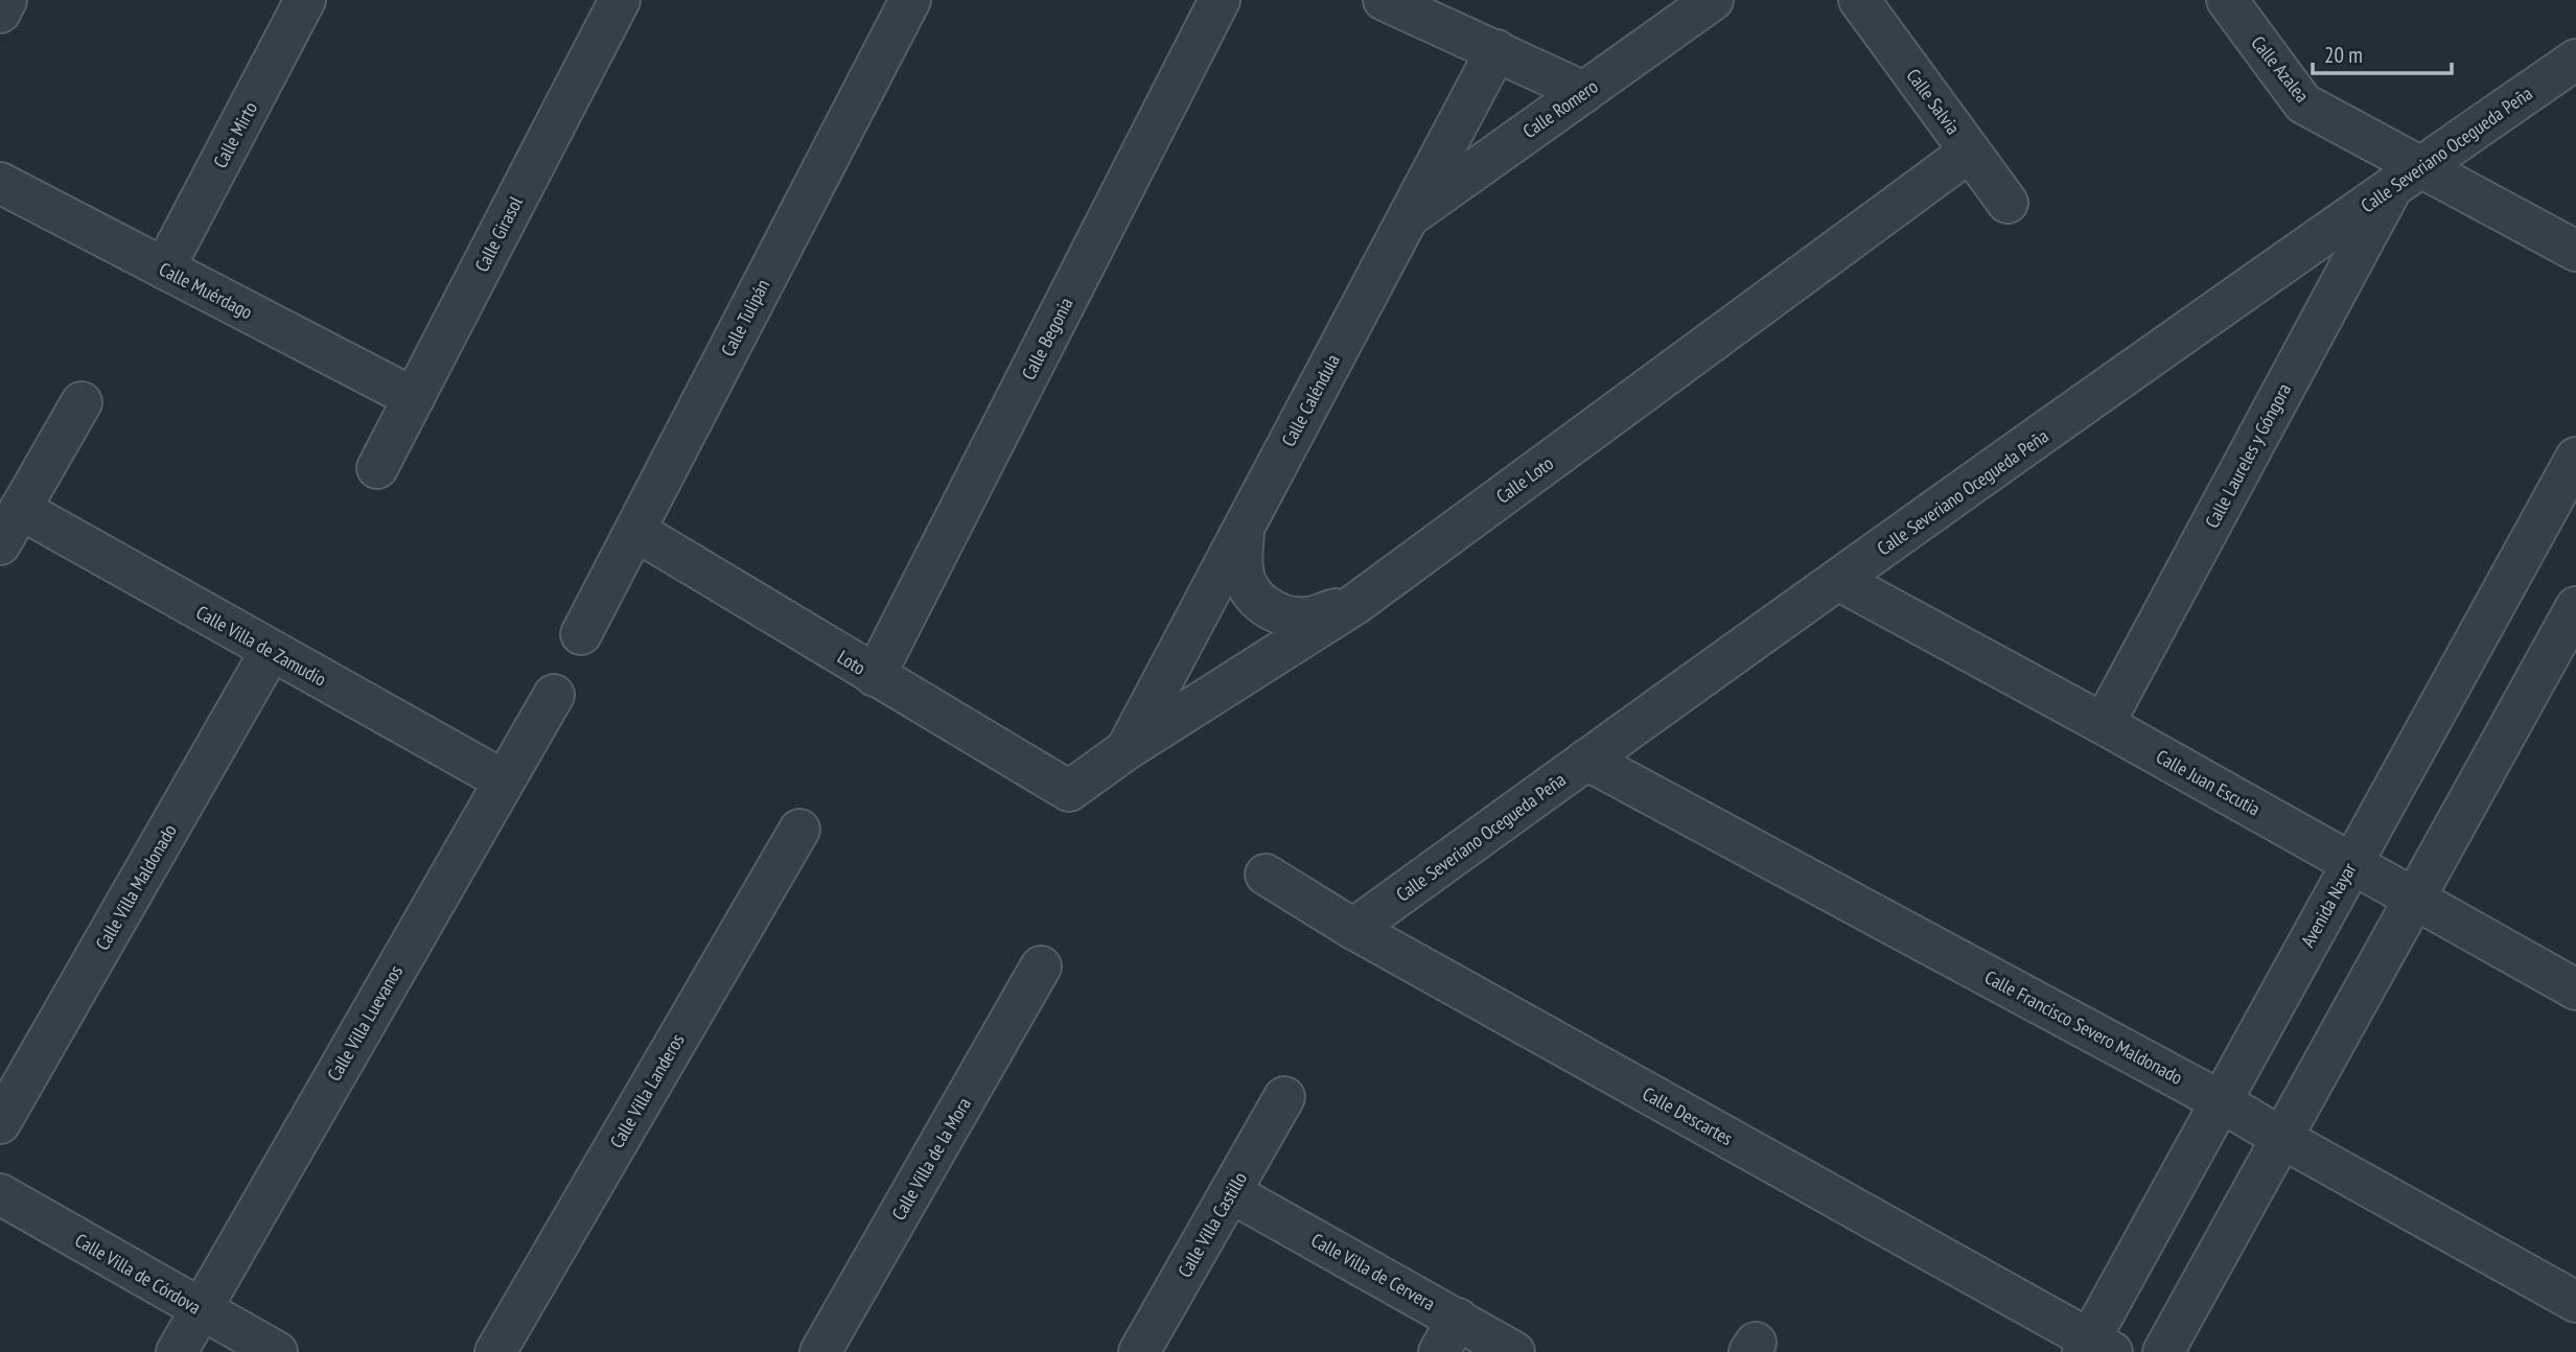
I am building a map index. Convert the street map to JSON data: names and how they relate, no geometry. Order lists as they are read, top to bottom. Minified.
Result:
{"streets":{"street":["Calle Azalea","Calle Salvia","Calle Romero","Calle Mirto","Calle Severiano Ocegueda Peña","Calle Girasol","Calle Muérdago","Calle Tulipán","Calle Begonia","Calle Caléndula","Calle Laureles y Góngora","Calle Loto","Calle Villa de Zamudio","Loto","Calle Juan Escutia","Calle Villa Maldonado","Avenida Nayar","Calle Villa Luevanos","Calle Francisco Severo Maldonado","Calle Villa Landeros","Calle Descartes","Calle Villa de la Mora","Calle Villa Castillo","Calle Villa de Cervera","Calle Villa de Córdova"]},"crossings":[["Calle Azalea","Calle Severiano Ocegueda Peña"],["Calle Azalea","Calle Laureles y Góngora"],["Calle Salvia","Calle Loto"],["Calle Romero","Calle Caléndula"],["Calle Mirto","Calle Muérdago"],["Calle Severiano Ocegueda Peña","Calle Laureles y Góngora"],["Calle Severiano Ocegueda Peña","Calle Juan Escutia"],["Calle Severiano Ocegueda Peña","Calle Francisco Severo Maldonado"],["Calle Severiano Ocegueda Peña","Calle Descartes"],["Calle Girasol","Calle Muérdago"],["Calle Tulipán","Loto"],["Calle Begonia","Loto"],["Calle Caléndula","Calle Loto"],["Calle Laureles y Góngora","Calle Juan Escutia"],["Calle Loto","Loto"],["Calle Villa de Zamudio","Calle Villa Maldonado"],["Calle Villa de Zamudio","Calle Villa Luevanos"],["Calle Juan Escutia","Avenida Nayar"],["Avenida Nayar","Calle Francisco Severo Maldonado"],["Avenida Nayar","Calle Descartes"],["Calle Villa Luevanos","Calle Villa de Córdova"],["Calle Villa Castillo","Calle Villa de Cervera"]],"scale_bar":"20 m"}
